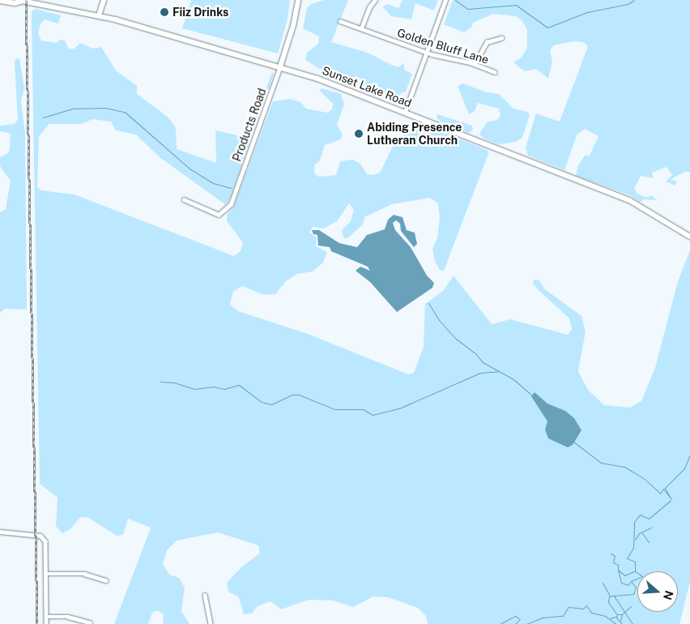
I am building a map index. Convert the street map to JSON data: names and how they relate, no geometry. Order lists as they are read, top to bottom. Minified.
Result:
{"streets":{"main road":["Sunset Lake Road","Products Road"],"street":["Golden Bluff Lane"]},"crossings":[["Sunset Lake Road","Products Road"]],"places":["Fiiz Drinks","Abiding Presence Lutheran Church"],"north":"right"}
